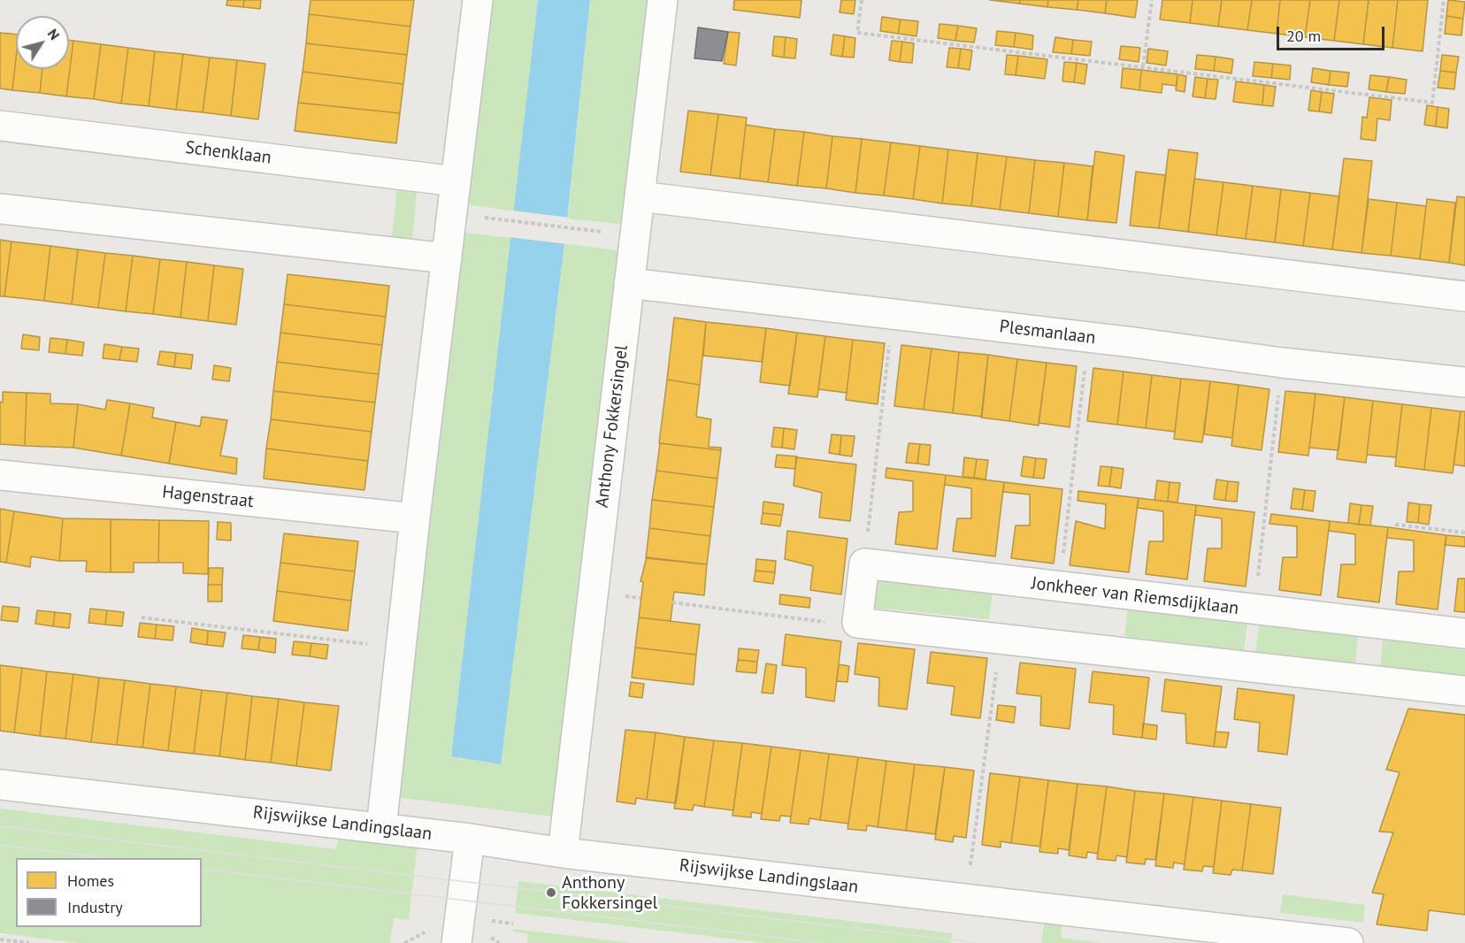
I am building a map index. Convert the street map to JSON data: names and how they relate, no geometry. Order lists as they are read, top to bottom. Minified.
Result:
{"streets":{"street":["Schenklaan","Plesmanlaan","Anthony Fokkersingel","Hagenstraat","Jonkheer van Riemsdijklaan","Rijswijkse Landingslaan"]},"crossings":[["Plesmanlaan","Anthony Fokkersingel"],["Anthony Fokkersingel","Rijswijkse Landingslaan"]],"places":["Anthony Fokkersingel"],"legend":["Homes","Industry"],"scale_bar":"20 m","north":"top right"}
